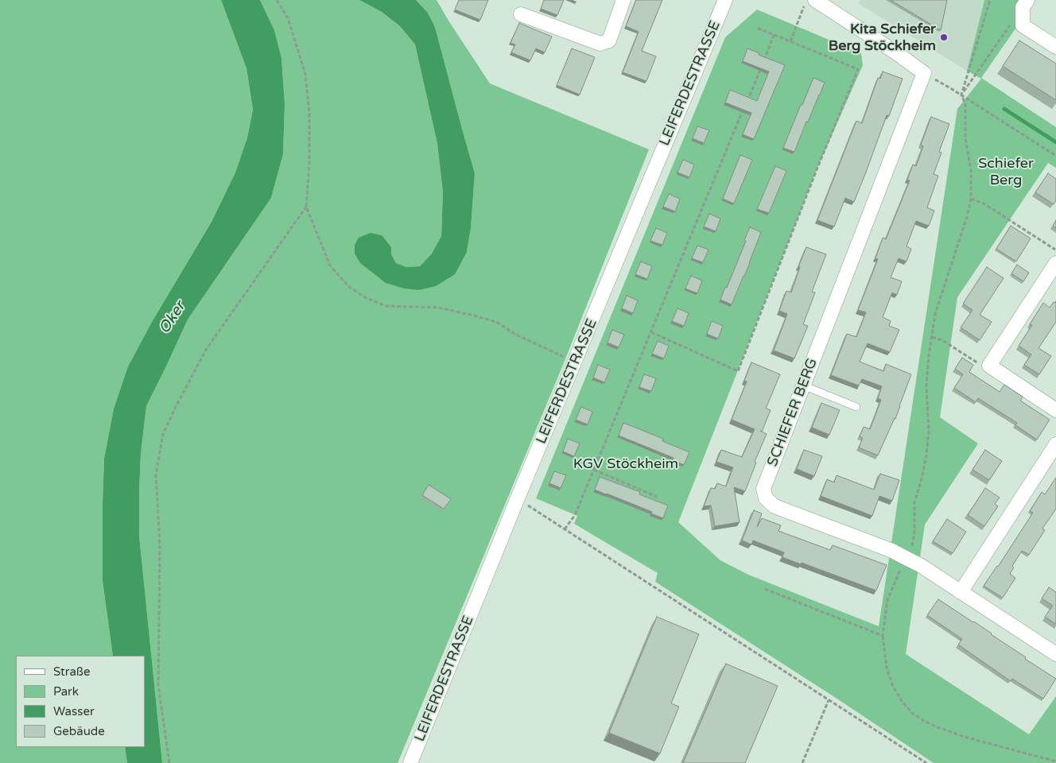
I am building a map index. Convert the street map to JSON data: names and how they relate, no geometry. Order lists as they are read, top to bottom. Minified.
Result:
{"streets":{"street":["LEIFERDESTRASSE","SCHIEFER BERG"]},"water":["Oker"],"parks":["Schiefer Berg","KGV Stöckheim"],"places":["Kita Schiefer Berg Stöckheim"],"legend":["Straße","Park","Wasser","Gebäude"]}
